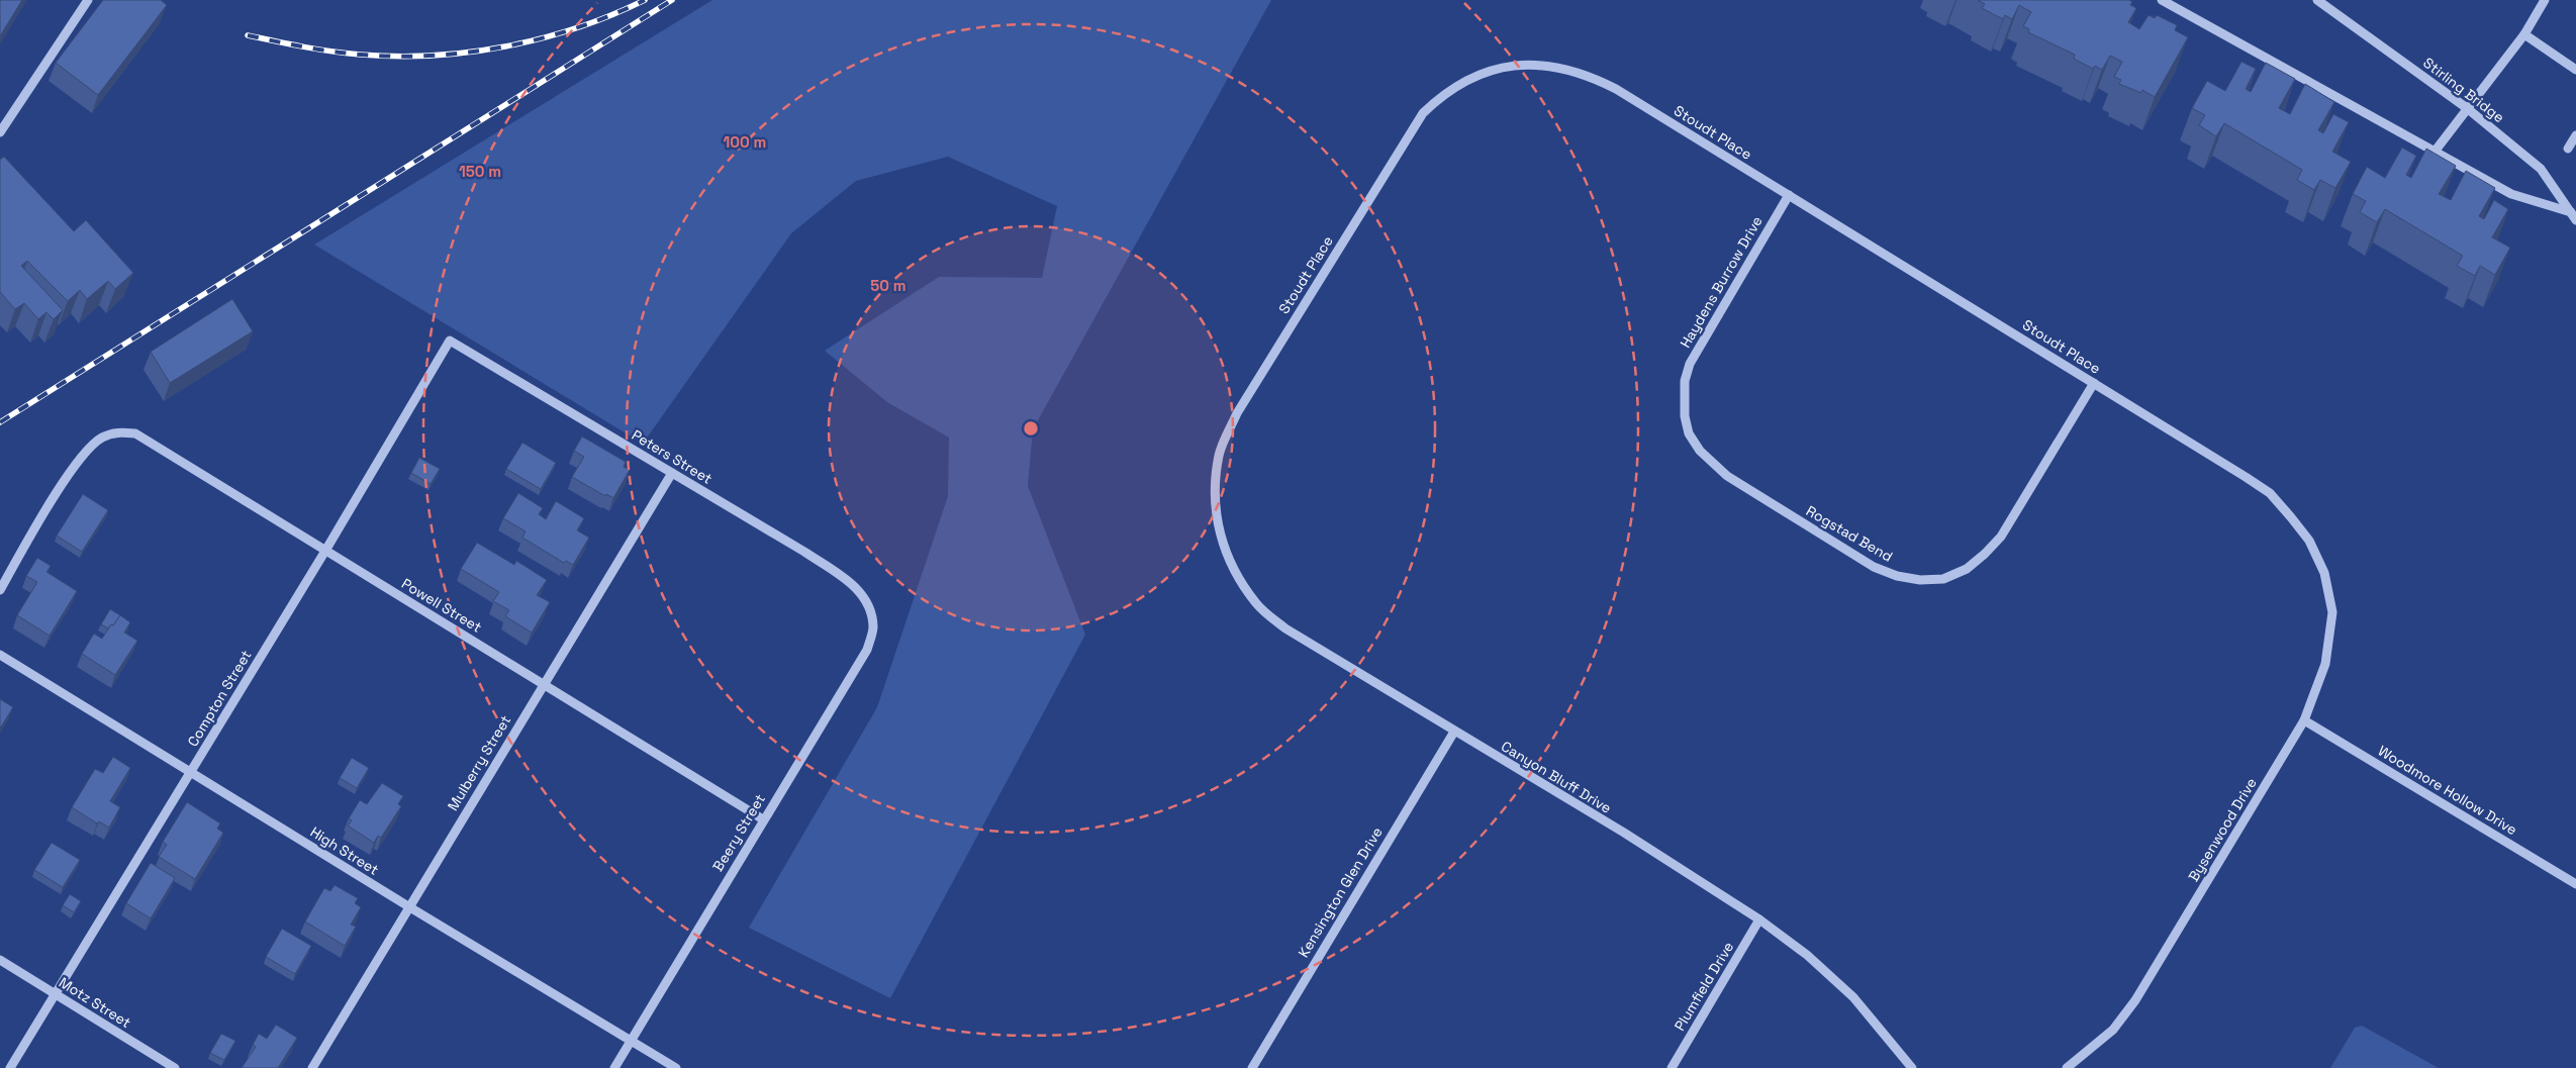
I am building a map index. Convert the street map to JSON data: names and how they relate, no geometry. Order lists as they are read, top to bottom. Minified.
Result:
{"streets":{"street":["Stirling Bridge","Stoudt Place","Haydens Burrow Drive","Peters Street","Rogstad Bend","Powell Street","Compton Street","Mulberry Street","Canyon Bluff Drive","Woodmore Hollow Drive","Bysenwood Drive","Beery Street","High Street","Kensington Glen Drive","Plumfield Drive","Motz Street"]},"crossings":[["Stoudt Place","Haydens Burrow Drive"],["Stoudt Place","Rogstad Bend"],["Stoudt Place","Canyon Bluff Drive"],["Stoudt Place","Bysenwood Drive"],["Haydens Burrow Drive","Rogstad Bend"],["Peters Street","Compton Street"],["Peters Street","Mulberry Street"],["Peters Street","Beery Street"],["Powell Street","Compton Street"],["Powell Street","Mulberry Street"],["Powell Street","Beery Street"],["Compton Street","High Street"],["Compton Street","Motz Street"],["Mulberry Street","High Street"],["Canyon Bluff Drive","Kensington Glen Drive"],["Canyon Bluff Drive","Plumfield Drive"],["Woodmore Hollow Drive","Bysenwood Drive"],["Beery Street","High Street"]],"rings":["100 m","150 m","50 m"]}
